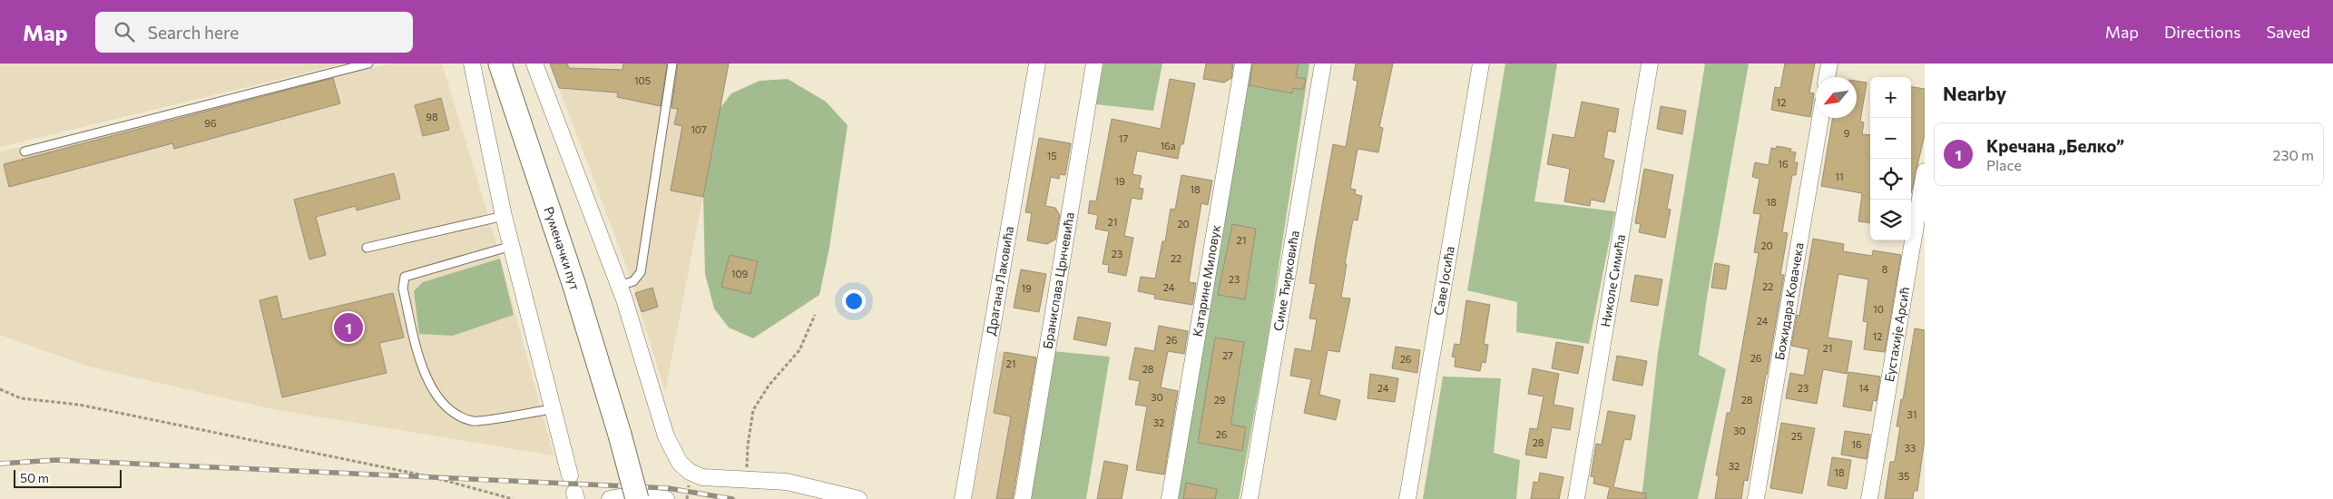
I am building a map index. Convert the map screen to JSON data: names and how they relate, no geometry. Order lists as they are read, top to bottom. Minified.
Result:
{"streets":{"main road":["Руменачки пут"],"street":["Драгана Лаковића","Бранислава Црнчевића","Катарине Миловук","Симе Ћирковића","Саве Јосића","Николе Симића","Божидара Ковачека","Еустахије Арсић"]},"house_numbers":["105","12","98","96","107","9","17","16a","15","16","11","19","18","18","21","20","21","20","23","22","8","109","23","22","24","19","10","24","12","26","21","27","26","26","21","28","24","23","14","30","29","28","31","32","30","26","25","28","16","33","32","18","35"],"scale_bar":"50 m","north":"bottom left","page":{"header":"Map","search":"Search here","nav":["Map","Directions","Saved"],"heading":"Nearby","map_buttons":["+","−"],"list":[{"mark":"1","name":"Кречана „Белко”","note":"Place","value":"230 m"}],"pins":"1","scale":"50 m"}}
